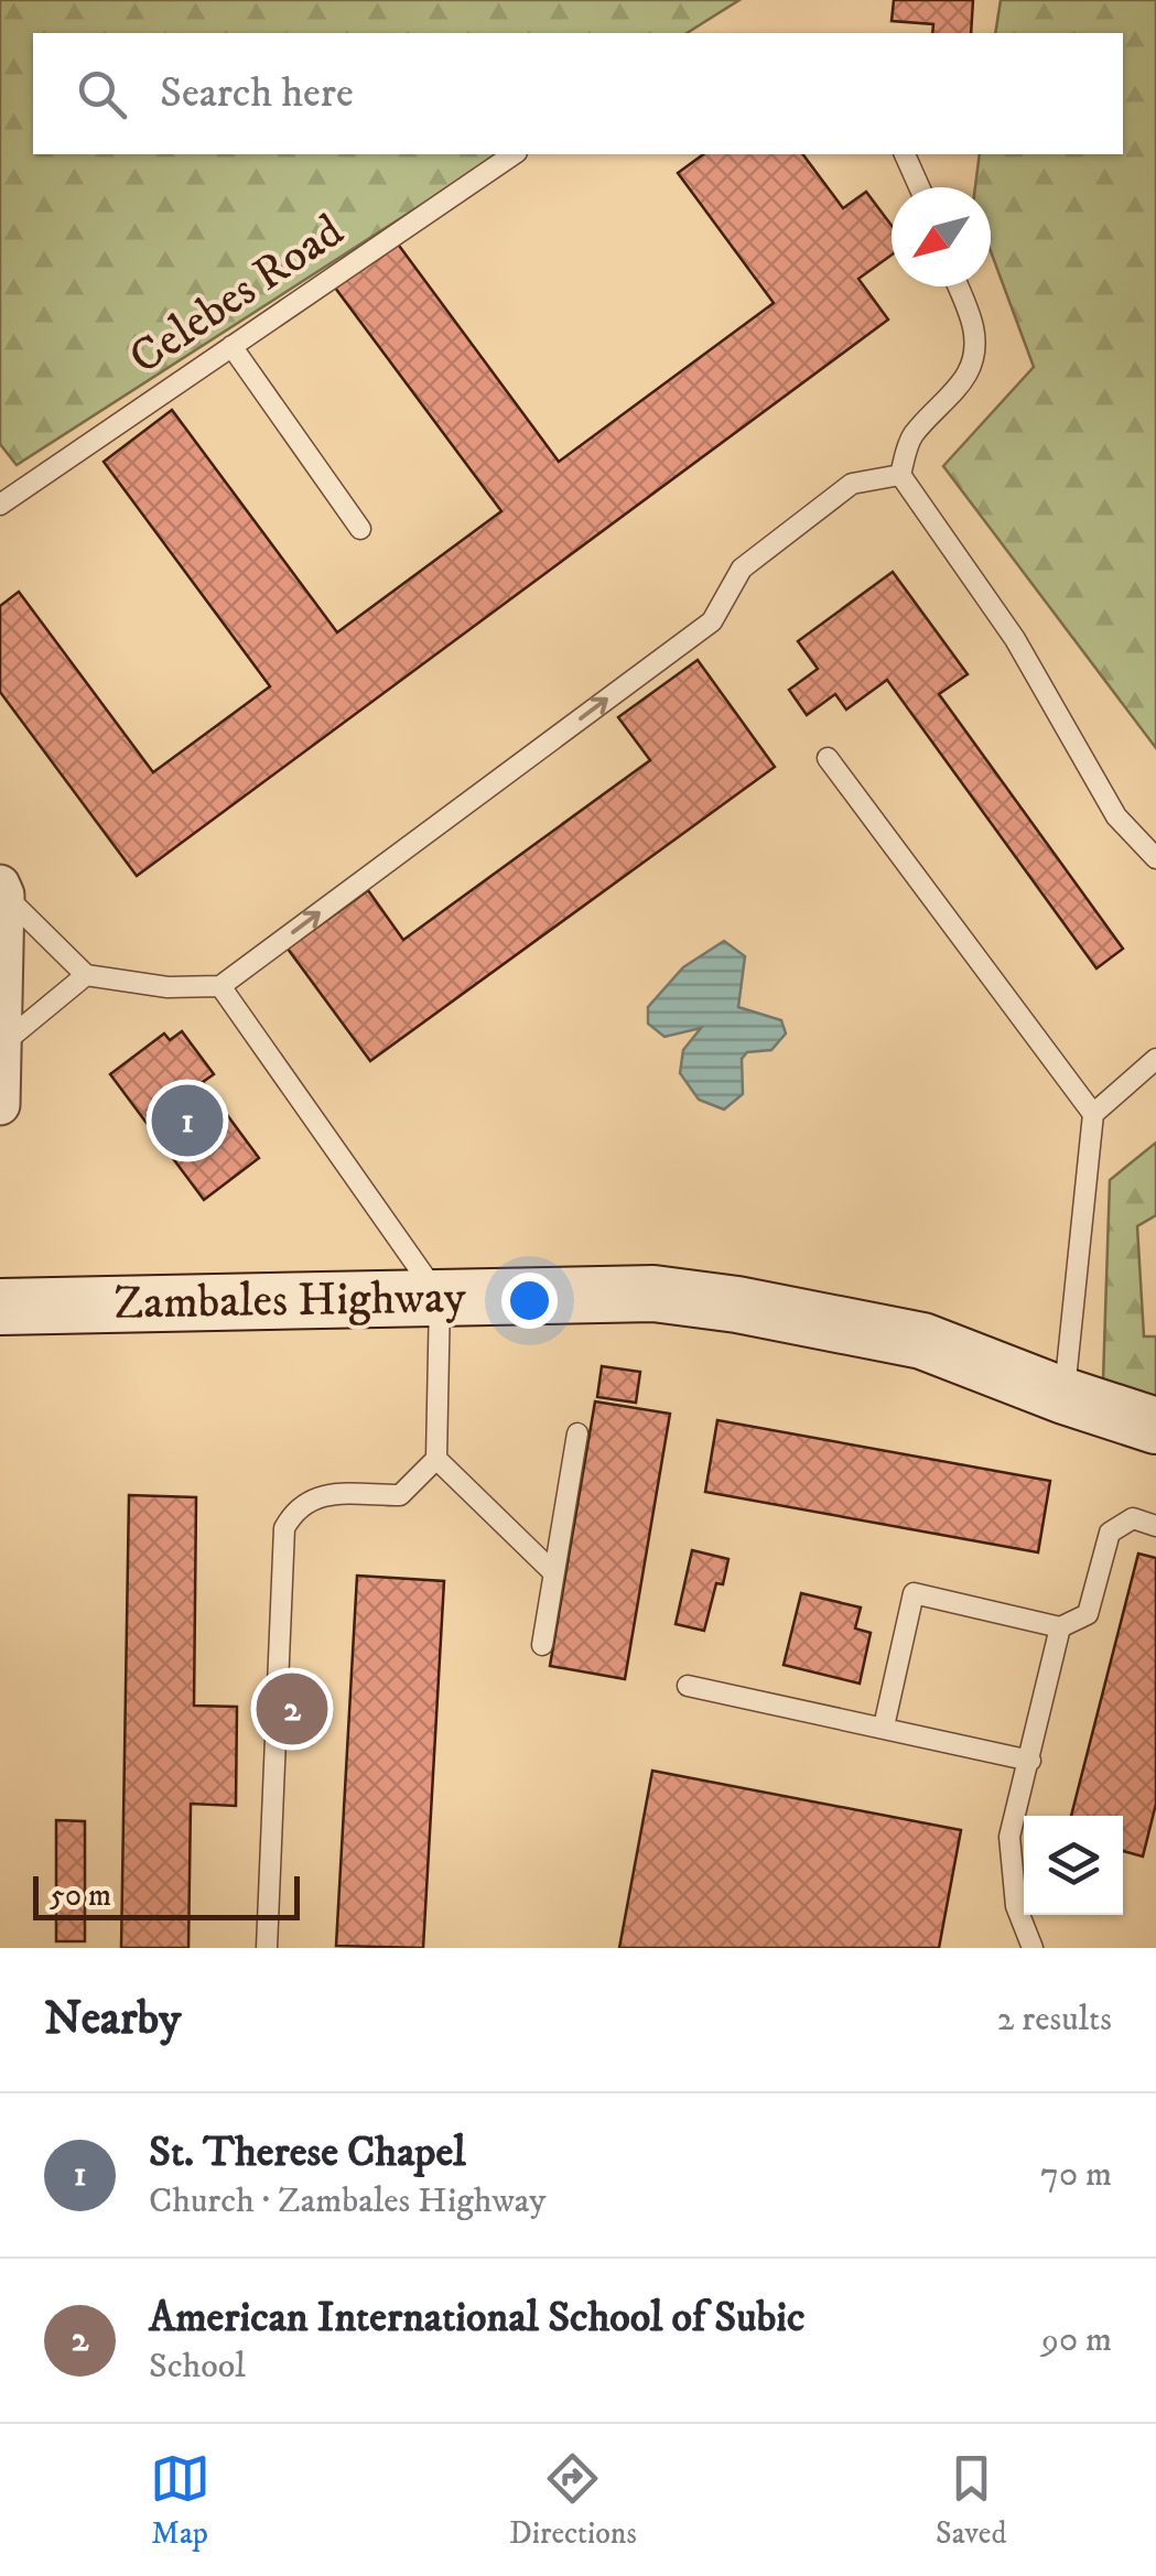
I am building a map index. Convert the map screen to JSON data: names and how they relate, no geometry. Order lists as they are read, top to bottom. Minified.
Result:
{"streets":{"main road":["Zambales Highway"],"lane":["Celebes Road"]},"scale_bar":"50 m","north":"bottom left","page":{"search":"Search here","pins":["1","2"],"scale":"50 m","heading":["Nearby","2 results"],"list":[{"mark":"1","name":"St. Therese Chapel","note":"Church · Zambales Highway","value":"70 m"},{"mark":"2","name":"American International School of Subic","note":"School","value":"90 m"}],"nav":["Map","Directions","Saved"]}}
